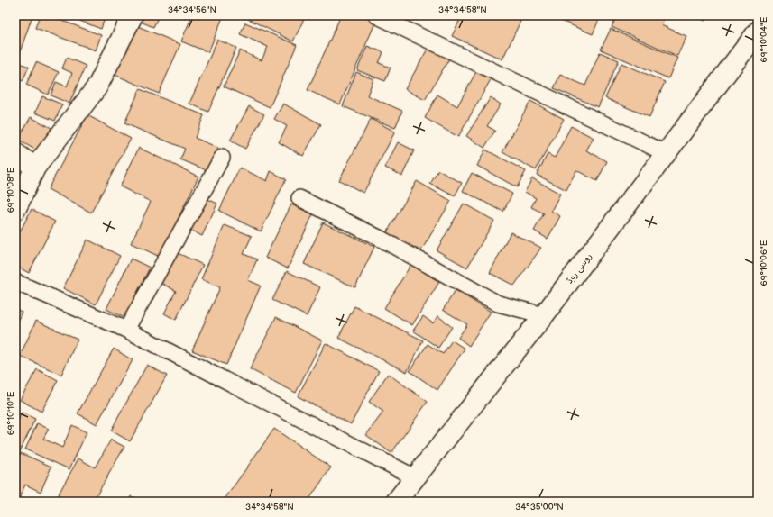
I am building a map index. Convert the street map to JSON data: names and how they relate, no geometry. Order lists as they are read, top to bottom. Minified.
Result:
{"streets":{"main road":["روسی روڈ"]},"coordinates":["34°34'56\"N","34°34'58\"N","69°10'04\"E","69°10'08\"E","69°10'06\"E","69°10'10\"E","34°35'00\"N"]}
